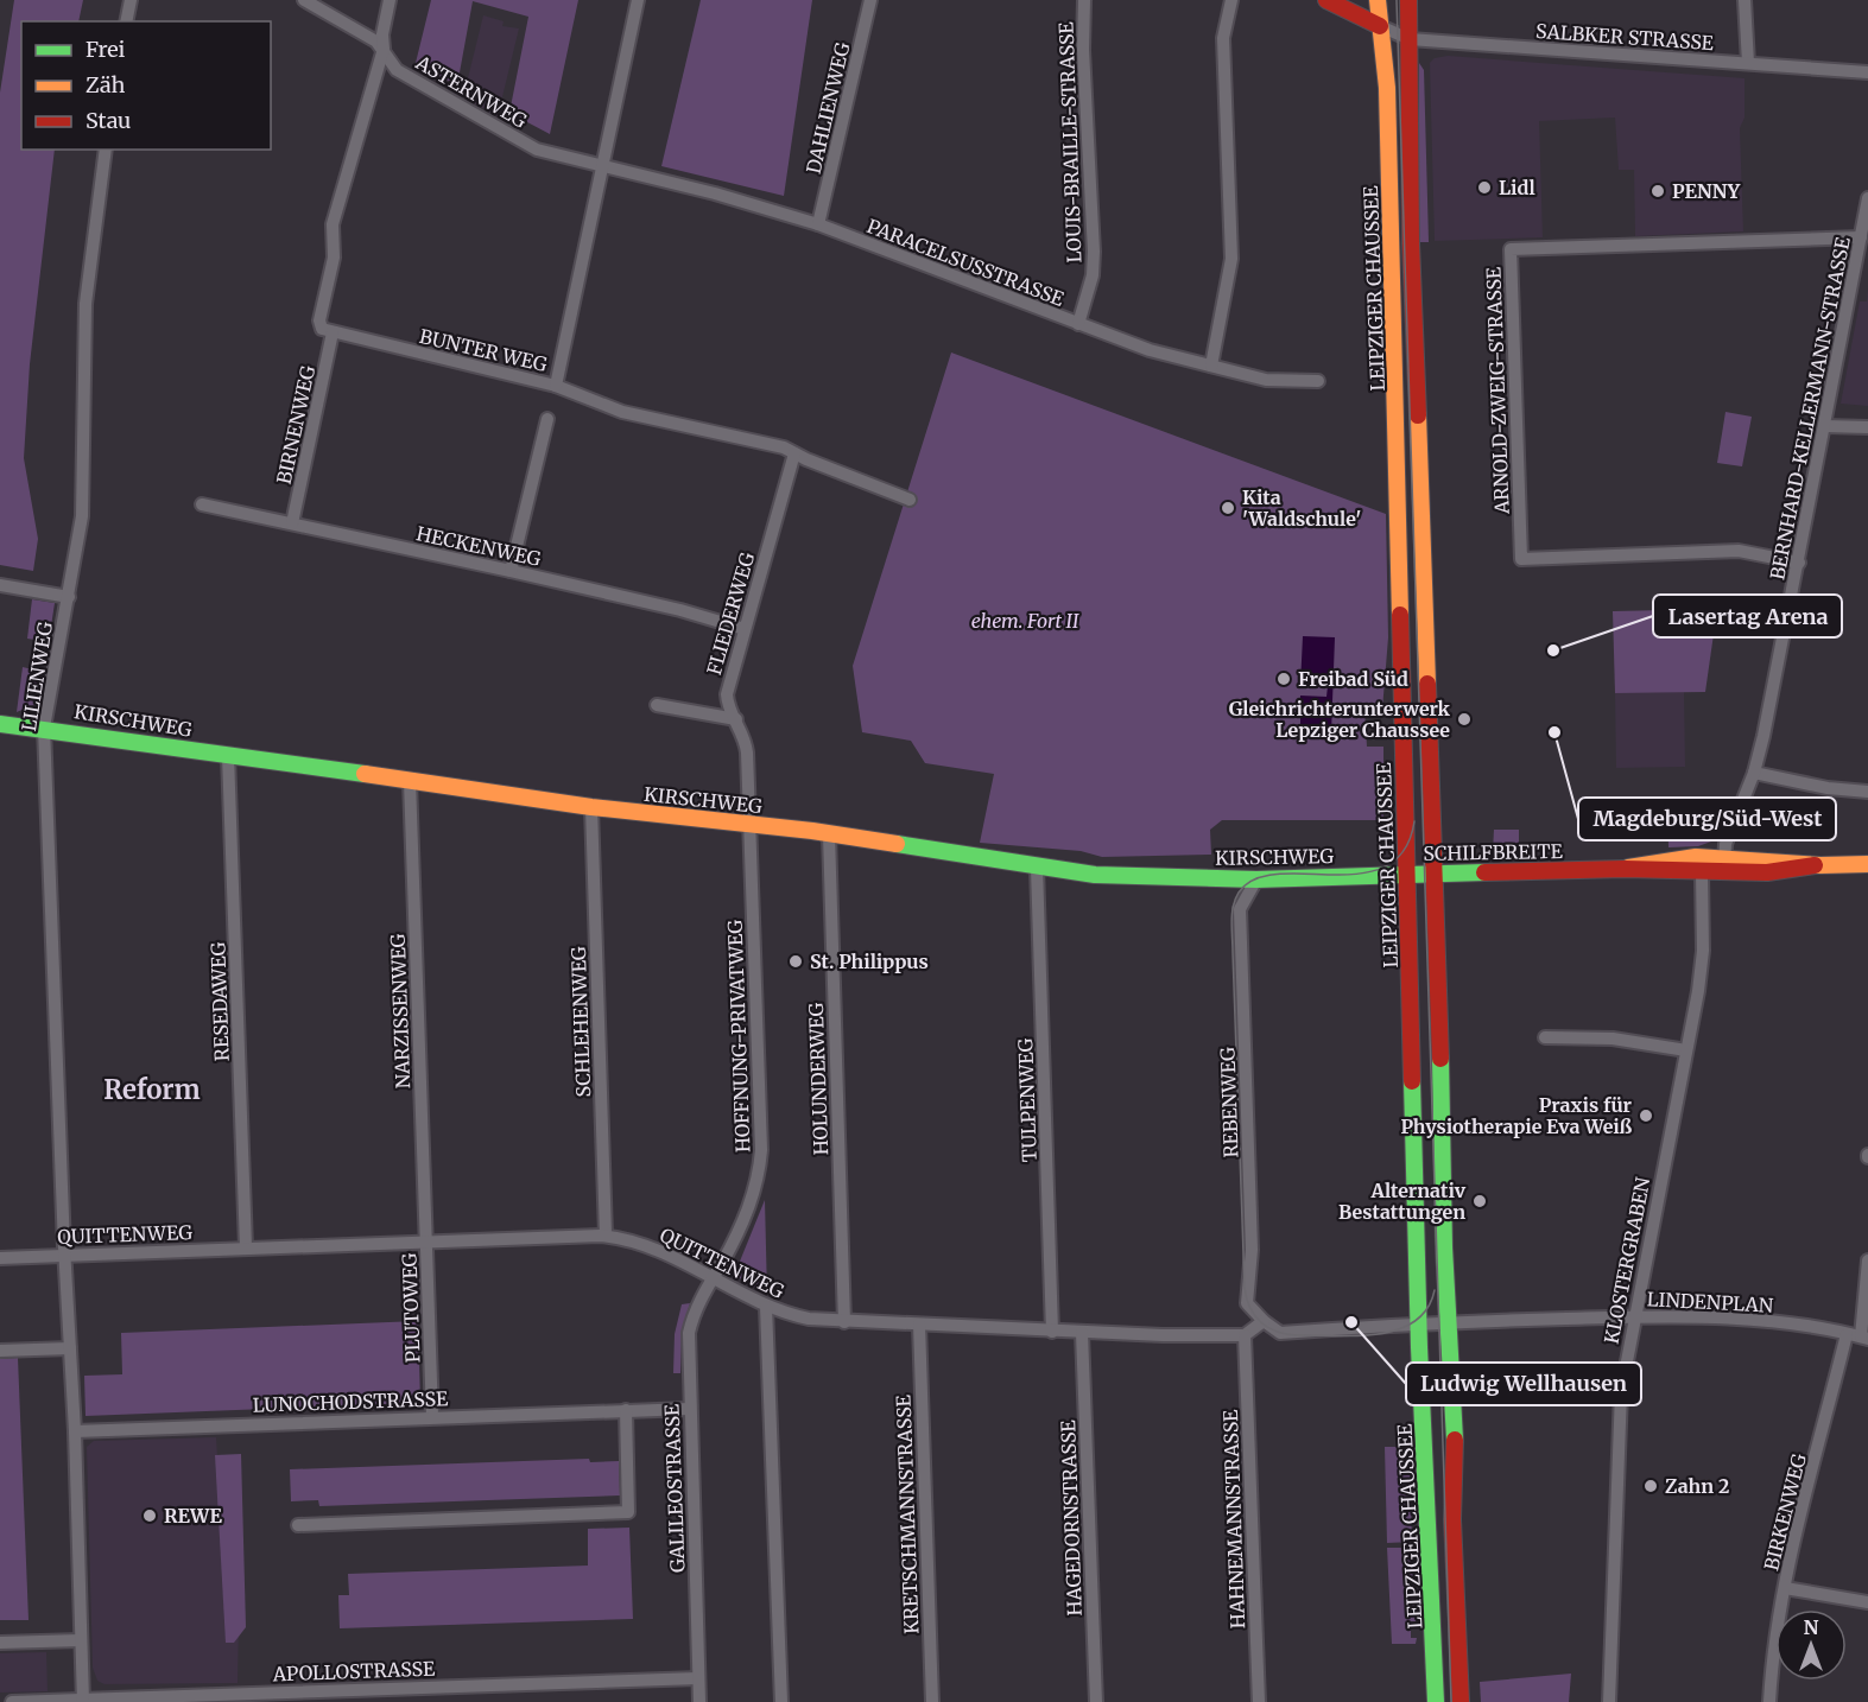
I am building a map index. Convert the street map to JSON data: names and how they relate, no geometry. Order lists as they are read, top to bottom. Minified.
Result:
{"streets":{"main road":["LEIPZIGER CHAUSSEE","KIRSCHWEG","SCHILFBREITE"],"street":["SALBKER STRASSE","ASTERNWEG","DAHLIENWEG","LOUIS-BRAILLE-STRASSE","PARACELSUSSTRASSE","BUNTER WEG","ARNOLD-ZWEIG-STRASSE","BERNHARD-KELLERMANN-STRASSE","BIRNENWEG","HECKENWEG","FLIEDERWEG","LILIENWEG","RESEDAWEG","NARZISSENWEG","SCHLEHENWEG","HOFFNUNG-PRIVATWEG","HOLUNDERWEG","TULPENWEG","REBENWEG","QUITTENWEG","KLOSTERGRABEN","LINDENPLAN","PLUTOWEG","LUNOCHODSTRASSE","GALILEOSTRASSE","BIRKENWEG","KRETSCHMANNSTRASSE","HAGEDORNSTRASSE","HAHNEMANNSTRASSE","APOLLOSTRASSE"]},"crossings":[["SALBKER STRASSE","LEIPZIGER CHAUSSEE"],["ASTERNWEG","PARACELSUSSTRASSE"],["DAHLIENWEG","PARACELSUSSTRASSE"],["LOUIS-BRAILLE-STRASSE","PARACELSUSSTRASSE"],["LEIPZIGER CHAUSSEE","KIRSCHWEG"],["LEIPZIGER CHAUSSEE","SCHILFBREITE"],["LEIPZIGER CHAUSSEE","LINDENPLAN"],["BUNTER WEG","BIRNENWEG"],["BUNTER WEG","FLIEDERWEG"],["ARNOLD-ZWEIG-STRASSE","BERNHARD-KELLERMANN-STRASSE"],["BERNHARD-KELLERMANN-STRASSE","SCHILFBREITE"],["BIRNENWEG","HECKENWEG"],["HECKENWEG","FLIEDERWEG"],["FLIEDERWEG","KIRSCHWEG"],["FLIEDERWEG","HOFFNUNG-PRIVATWEG"],["LILIENWEG","KIRSCHWEG"],["LILIENWEG","QUITTENWEG"],["LILIENWEG","LUNOCHODSTRASSE"],["LILIENWEG","APOLLOSTRASSE"],["KIRSCHWEG","SCHILFBREITE"],["KIRSCHWEG","RESEDAWEG"],["KIRSCHWEG","NARZISSENWEG"],["KIRSCHWEG","SCHLEHENWEG"],["KIRSCHWEG","HOFFNUNG-PRIVATWEG"],["KIRSCHWEG","HOLUNDERWEG"],["KIRSCHWEG","TULPENWEG"],["KIRSCHWEG","REBENWEG"],["SCHILFBREITE","KLOSTERGRABEN"],["RESEDAWEG","QUITTENWEG"],["NARZISSENWEG","QUITTENWEG"],["NARZISSENWEG","PLUTOWEG"],["SCHLEHENWEG","QUITTENWEG"],["HOFFNUNG-PRIVATWEG","QUITTENWEG"],["HOFFNUNG-PRIVATWEG","GALILEOSTRASSE"],["HOLUNDERWEG","QUITTENWEG"],["TULPENWEG","QUITTENWEG"],["QUITTENWEG","PLUTOWEG"],["QUITTENWEG","GALILEOSTRASSE"],["QUITTENWEG","KRETSCHMANNSTRASSE"],["QUITTENWEG","HAGEDORNSTRASSE"],["QUITTENWEG","HAHNEMANNSTRASSE"],["KLOSTERGRABEN","LINDENPLAN"],["LINDENPLAN","BIRKENWEG"],["PLUTOWEG","LUNOCHODSTRASSE"],["LUNOCHODSTRASSE","GALILEOSTRASSE"],["GALILEOSTRASSE","APOLLOSTRASSE"]],"districts":["Reform"],"parks":["ehem. Fort II"],"places":["Lidl","PENNY","Kita 'Waldschule'","Lasertag Arena","Freibad Süd","Gleichrichterunterwerk Lepziger Chaussee","Magdeburg/Süd-West","St. Philippus","Praxis für Physiotherapie Eva Weiß","Alternativ Bestattungen","Ludwig Wellhausen","Zahn 2","REWE"],"legend":["Frei","Zäh","Stau"],"north":"top"}
